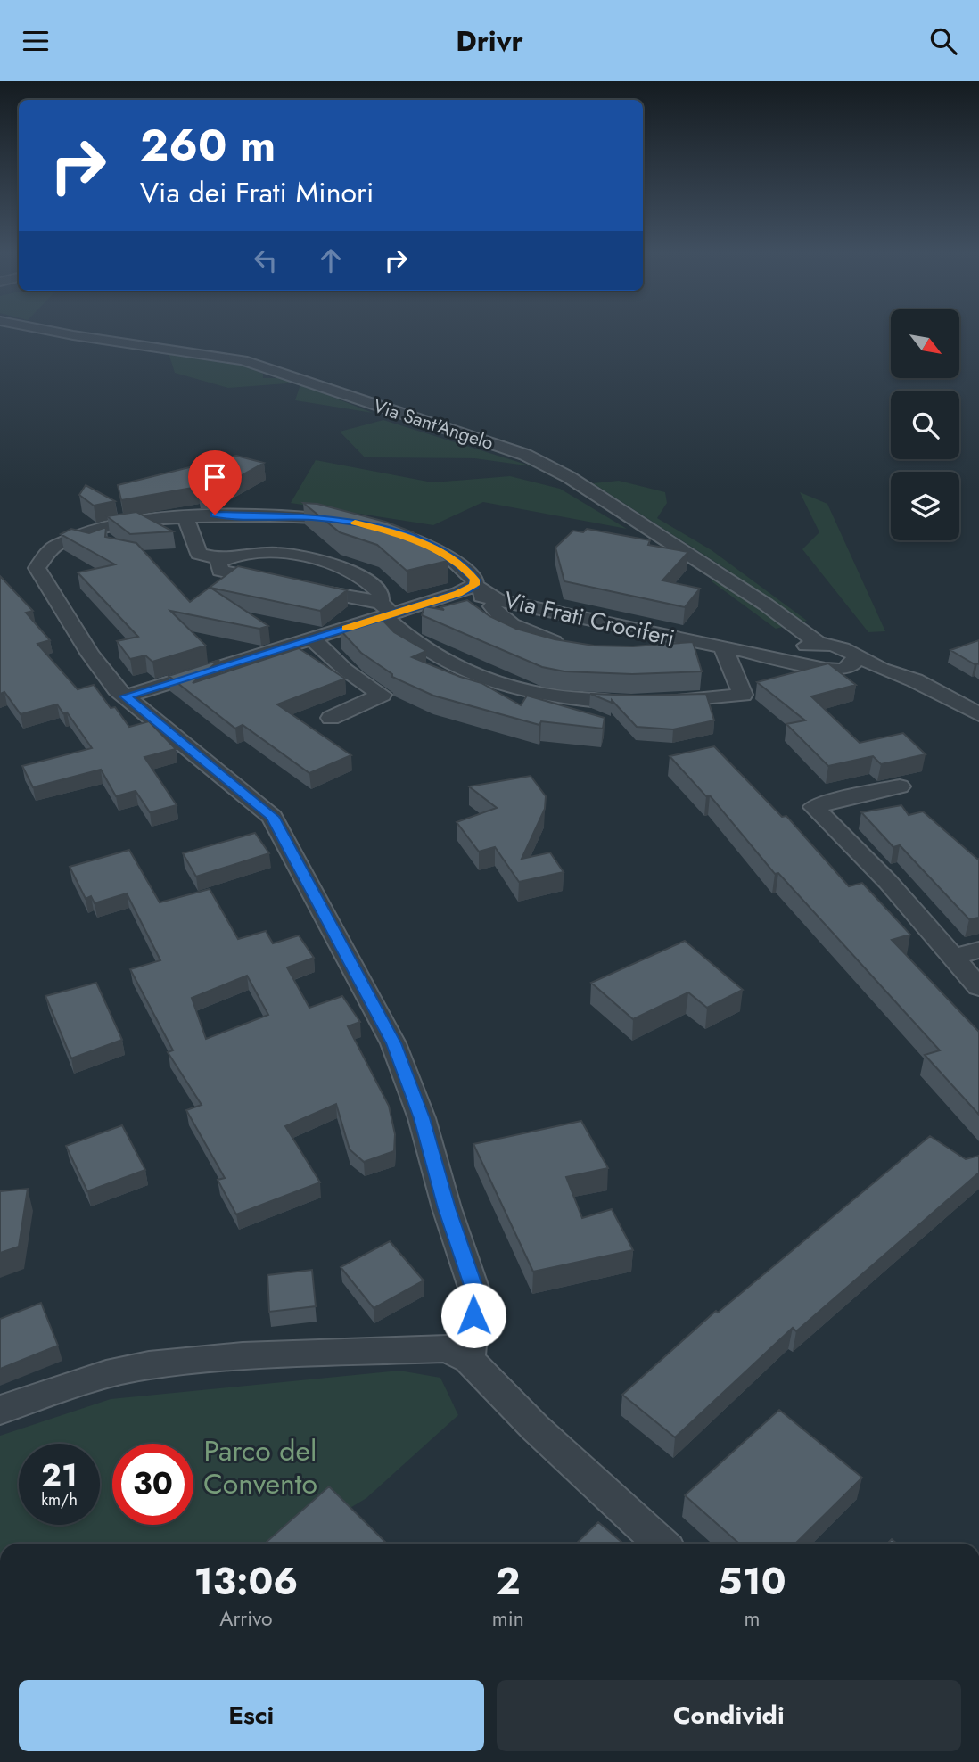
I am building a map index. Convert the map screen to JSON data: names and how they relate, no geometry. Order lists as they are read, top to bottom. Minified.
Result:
{"streets":{"street":["Via Sant'Angelo","Via Frati Crociferi"]},"crossings":[["Via Sant'Angelo","Via Frati Crociferi"]],"parks":["Parco del Convento"],"north":"bottom right","page":{"header":"Drivr","turn":["260 m","Via dei Frati Minori"],"speed":"21 km/h","limit":"30","eta":["13:06","Arrivo","2","min","510","m"],"buttons":["Esci","Condividi"]}}
